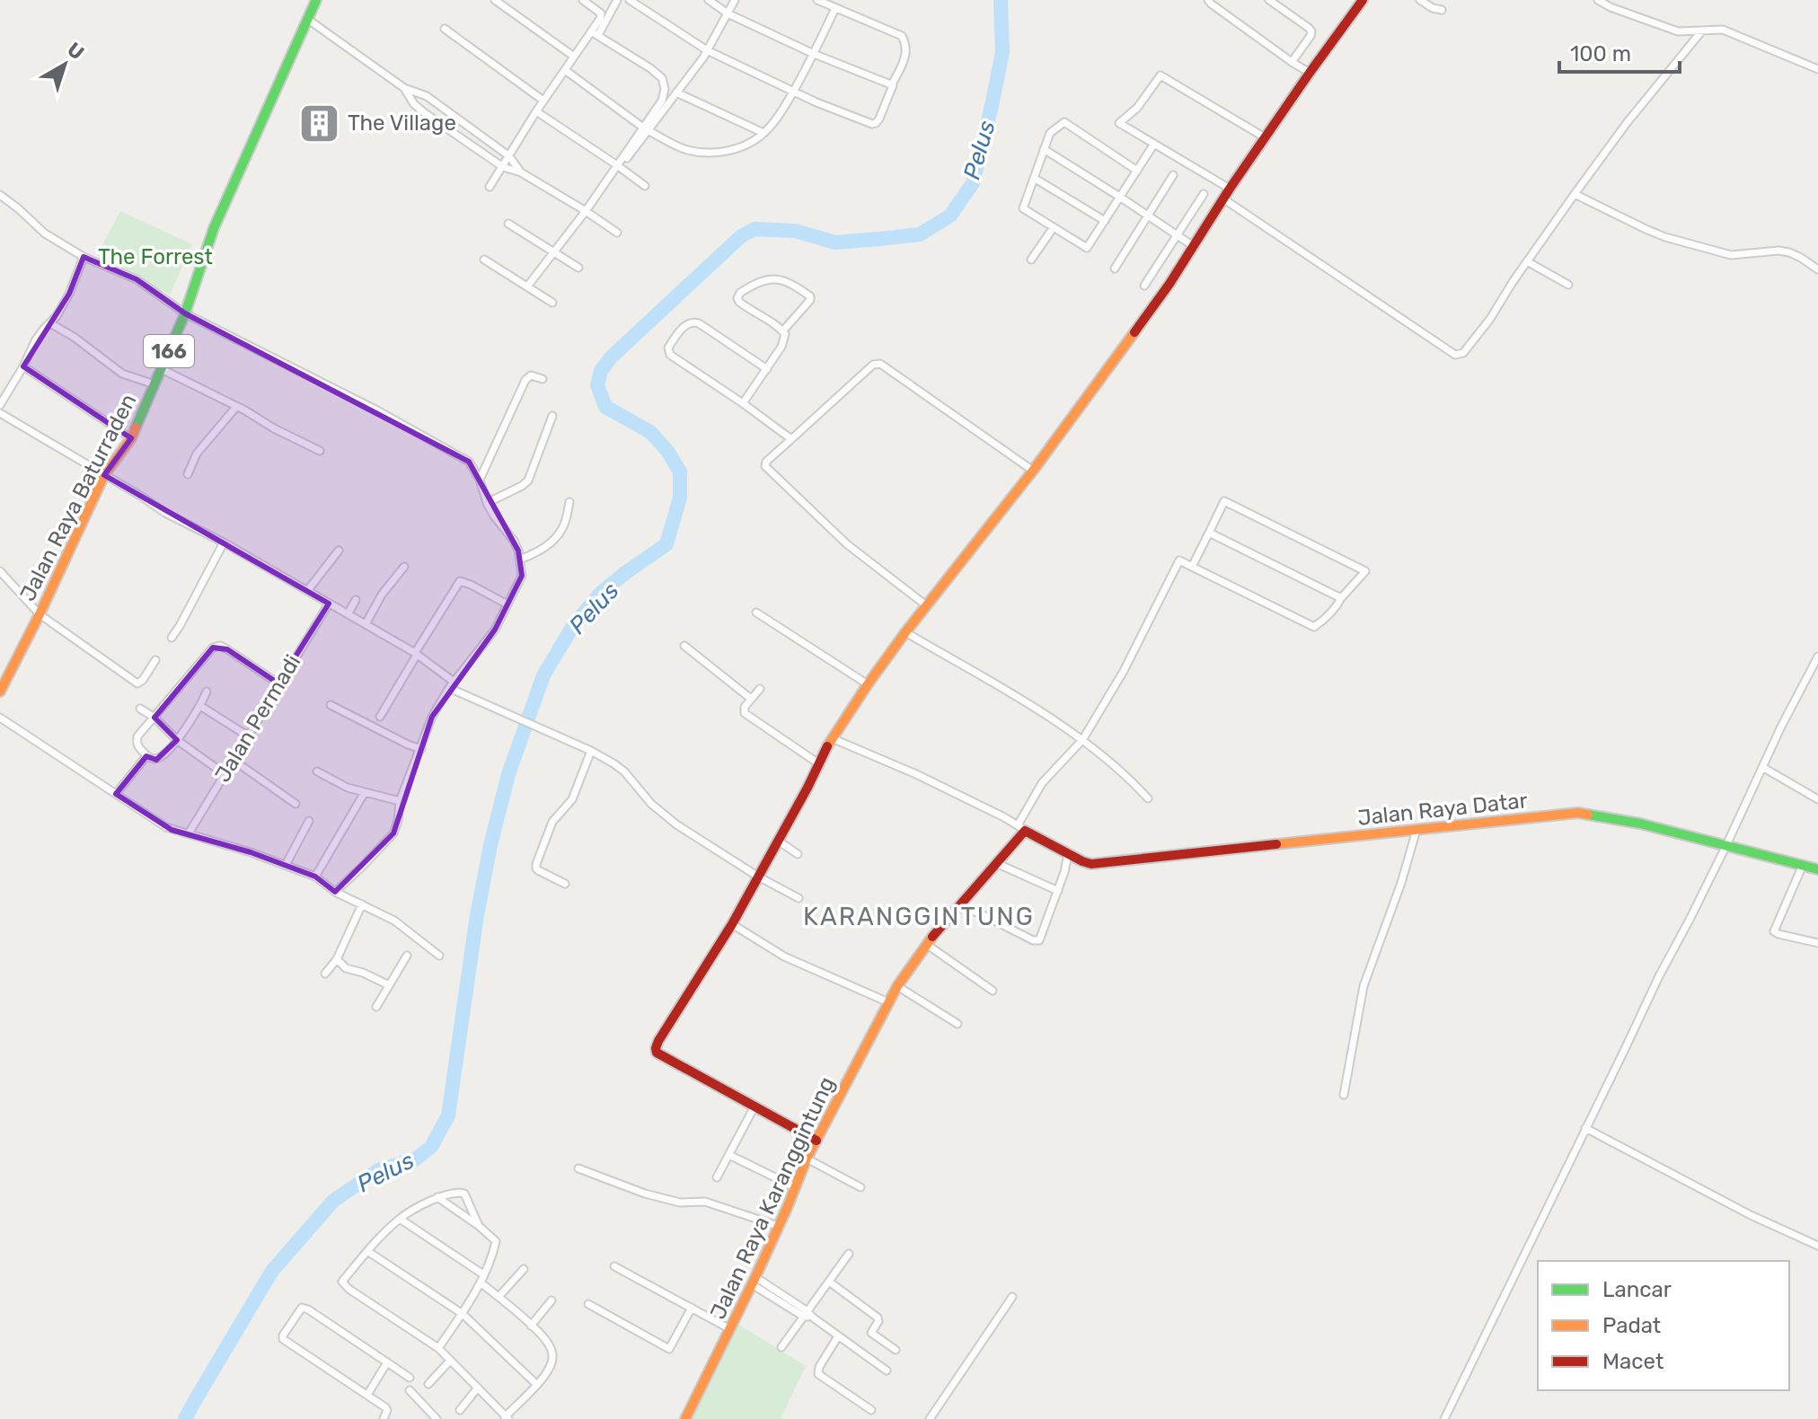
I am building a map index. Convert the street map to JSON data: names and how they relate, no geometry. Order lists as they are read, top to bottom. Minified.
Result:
{"streets":{"street":["166","Jalan Raya Baturraden","Jalan Permadi","Jalan Raya Datar","Jalan Raya Karanggintung"]},"districts":["KARANGGINTUNG"],"water":["Pelus"],"parks":["The Forrest"],"places":{"building":["The Village"]},"legend":["Lancar","Padat","Macet"],"scale_bar":"100 m","north":"top right"}
